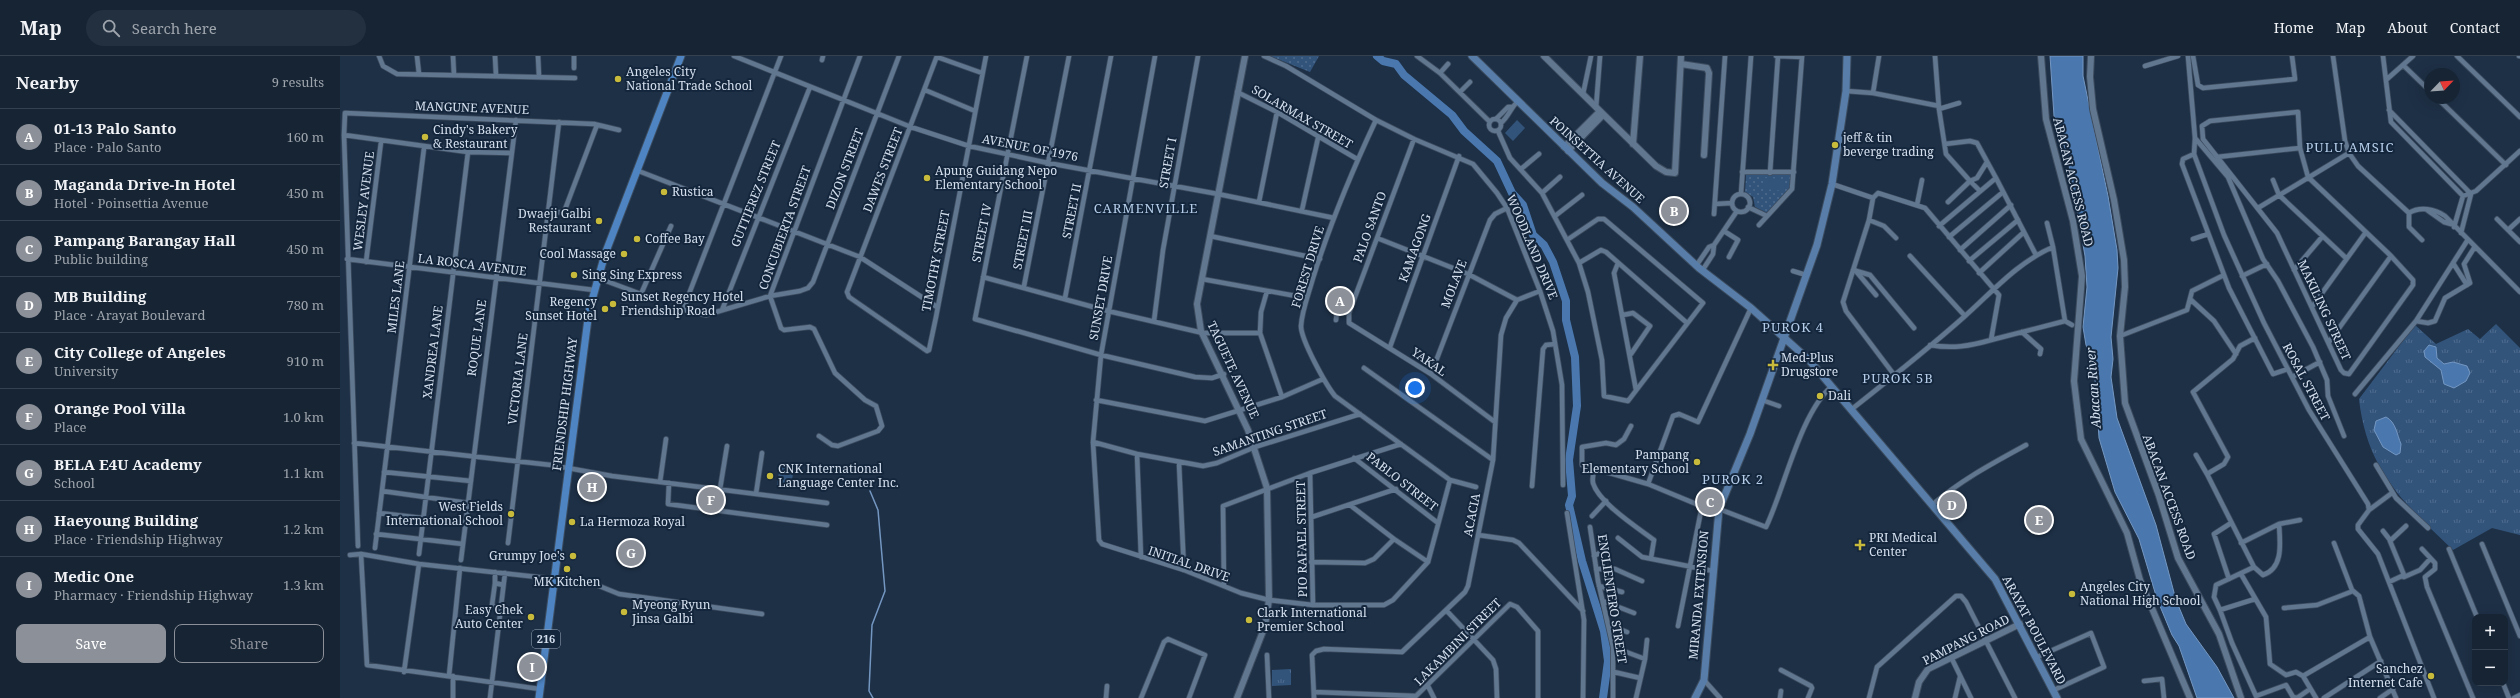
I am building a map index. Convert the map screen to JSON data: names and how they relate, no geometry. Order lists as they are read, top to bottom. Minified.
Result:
{"streets":{"main road":["POINSETTIA AVENUE","FRIENDSHIP HIGHWAY","MIRANDA EXTENSION","ARAYAT BOULEVARD","216"],"street":["MANGUNE AVENUE","SOLARMAX STREET","AVENUE OF 1976","STREET I","DIZON STREET","DAWES STREET","ABACAN ACCESS ROAD","GUTTIEREZ STREET","WESLEY AVENUE","STREET II","PALO SANTO","CONCUBIERTA STREET","STREET IV","STREET III","WOODLAND DRIVE","KAMAGONG","TIMOTHY STREET","LA ROSCA AVENUE","FOREST DRIVE","MOLAVE","MILES LANE","SUNSET DRIVE","MAKILING STREET","ROQUE LANE","XANDREA LANE","YAKAL","TAGUETE AVENUE","VICTORIA LANE","ROSAL STREET","SAMANTING STREET","PABLO STREET","ACACIA","PIO RAFAEL STREET","INITIAL DRIVE","ENCLIENTERO STREET","PAMPANG ROAD","LAKAMBINI STREET"]},"crossings":[["MANGUNE AVENUE","ROQUE LANE"],["MANGUNE AVENUE","VICTORIA LANE"],["SOLARMAX STREET","FOREST DRIVE"],["SOLARMAX STREET","TAGUETE AVENUE"],["AVENUE OF 1976","STREET I"],["AVENUE OF 1976","DIZON STREET"],["AVENUE OF 1976","DAWES STREET"],["AVENUE OF 1976","GUTTIEREZ STREET"],["AVENUE OF 1976","STREET II"],["AVENUE OF 1976","CONCUBIERTA STREET"],["AVENUE OF 1976","STREET IV"],["AVENUE OF 1976","STREET III"],["AVENUE OF 1976","TIMOTHY STREET"],["AVENUE OF 1976","FOREST DRIVE"],["AVENUE OF 1976","SUNSET DRIVE"],["AVENUE OF 1976","TAGUETE AVENUE"],["POINSETTIA AVENUE","MIRANDA EXTENSION"],["POINSETTIA AVENUE","ARAYAT BOULEVARD"],["DIZON STREET","CONCUBIERTA STREET"],["DAWES STREET","TIMOTHY STREET"],["WESLEY AVENUE","LA ROSCA AVENUE"],["PALO SANTO","WOODLAND DRIVE"],["PALO SANTO","YAKAL"],["STREET IV","SUNSET DRIVE"],["WOODLAND DRIVE","KAMAGONG"],["WOODLAND DRIVE","FOREST DRIVE"],["WOODLAND DRIVE","MOLAVE"],["KAMAGONG","YAKAL"],["LA ROSCA AVENUE","MILES LANE"],["LA ROSCA AVENUE","ROQUE LANE"],["LA ROSCA AVENUE","XANDREA LANE"],["LA ROSCA AVENUE","VICTORIA LANE"],["LA ROSCA AVENUE","FRIENDSHIP HIGHWAY"],["FOREST DRIVE","SAMANTING STREET"],["MOLAVE","YAKAL"],["SUNSET DRIVE","SAMANTING STREET"],["SUNSET DRIVE","INITIAL DRIVE"],["YAKAL","ACACIA"],["TAGUETE AVENUE","SAMANTING STREET"],["TAGUETE AVENUE","INITIAL DRIVE"],["ACACIA","LAKAMBINI STREET"],["PIO RAFAEL STREET","INITIAL DRIVE"],["MIRANDA EXTENSION","ARAYAT BOULEVARD"],["ARAYAT BOULEVARD","PAMPANG ROAD"]],"districts":["PULU AMSIC","CARMENVILLE","PUROK 4","PUROK 5B","PUROK 2"],"water":["Abacan River"],"places":{"other":["Angeles City National Trade School","Cindy's Bakery & Restaurant","jeff & tin beverge trading","Apung Guidang Nepo Elementary School","Rustica","Dwaeji Galbi Restaurant","Coffee Bay","Cool Massage","Sing Sing Express","Sunset Regency Hotel Friendship Road","Regency Sunset Hotel","Dali","Pampang Elementary School","CNK International Language Center Inc.","West Fields International School","La Hermoza Royal","Grumpy Joe's","MK Kitchen","Angeles City National High School","Myeong Ryun Jinsa Galbi","Easy Chek Auto Center","Clark International Premier School","Sanchez Internet Cafe"],"health":["Med-Plus Drugstore","PRI Medical Center"]},"north":"top right","page":{"header":"Map","search":"Search here","nav":["Home","Map","About","Contact"],"heading":["Nearby","9 results"],"list":[{"mark":"A","name":"01-13 Palo Santo","note":"Place · Palo Santo","value":"160 m"},{"mark":"B","name":"Maganda Drive-In Hotel","note":"Hotel · Poinsettia Avenue","value":"450 m"},{"mark":"C","name":"Pampang Barangay Hall","note":"Public building","value":"450 m"},{"mark":"D","name":"MB Building","note":"Place · Arayat Boulevard","value":"780 m"},{"mark":"E","name":"City College of Angeles","note":"University","value":"910 m"},{"mark":"F","name":"Orange Pool Villa","note":"Place","value":"1.0 km"},{"mark":"G","name":"BELA E4U Academy","note":"School","value":"1.1 km"},{"mark":"H","name":"Haeyoung Building","note":"Place · Friendship Highway","value":"1.2 km"},{"mark":"I","name":"Medic One","note":"Pharmacy · Friendship Highway","value":"1.3 km"}],"pins":["B","A","H","F","C","D","E","G","I"],"buttons":["Save","Share"],"map_buttons":["+","−"]}}
